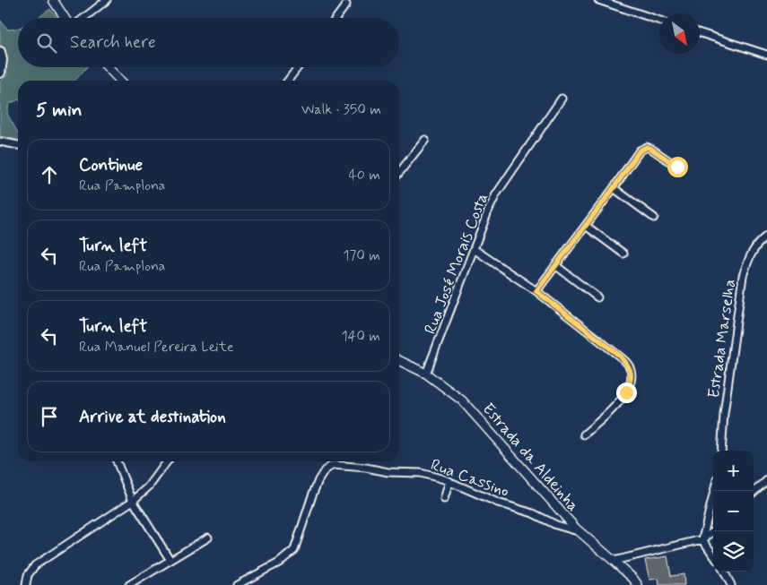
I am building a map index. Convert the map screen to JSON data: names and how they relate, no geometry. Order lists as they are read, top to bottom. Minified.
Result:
{"streets":{"street":["Rua José Morais Costa","Estrada Marselha","Estrada da Aldeinha","Rua Cassino"]},"crossings":[["Rua José Morais Costa","Estrada da Aldeinha"],["Estrada da Aldeinha","Rua Cassino"]],"north":"bottom right","page":{"search":"Search here","heading":["5 min","Walk · 350 m"],"list":[["Continue","Rua Pamplona","40 m"],["Turn left","Rua Pamplona","170 m"],["Turn left","Rua Manuel Pereira Leite","140 m"],"Arrive at destination"],"map_buttons":["+","−"]}}
